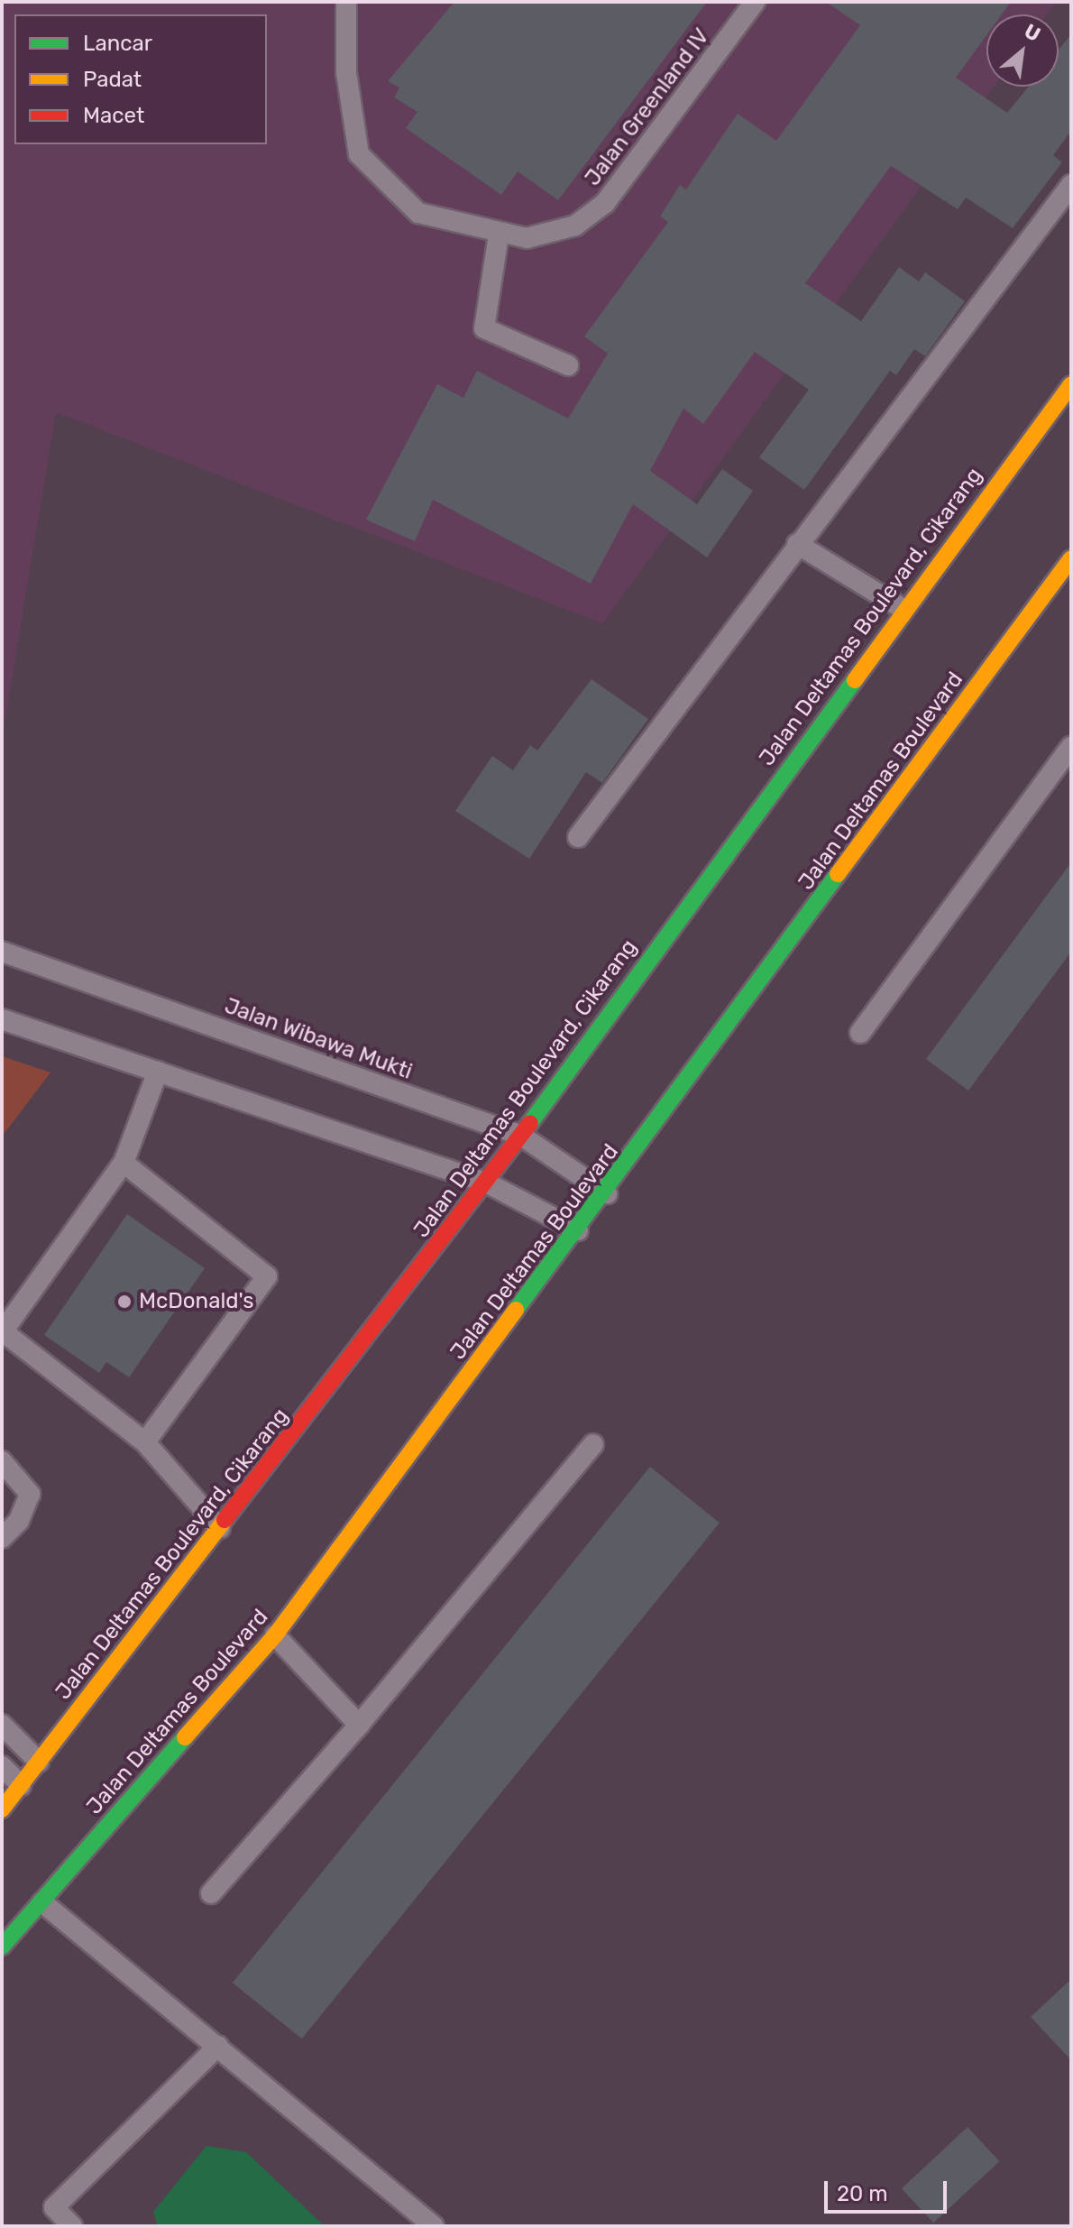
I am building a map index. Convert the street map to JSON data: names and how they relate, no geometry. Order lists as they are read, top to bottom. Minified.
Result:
{"streets":{"street":["Jalan Deltamas Boulevard, Cikarang","Jalan Deltamas Boulevard"],"lane":["Jalan Greenland IV","Jalan Wibawa Mukti"]},"crossings":[["Jalan Deltamas Boulevard, Cikarang","Jalan Wibawa Mukti"],["Jalan Deltamas Boulevard","Jalan Wibawa Mukti"]],"places":["McDonald's"],"legend":["Lancar","Padat","Macet"],"scale_bar":"20 m","north":"top right"}
